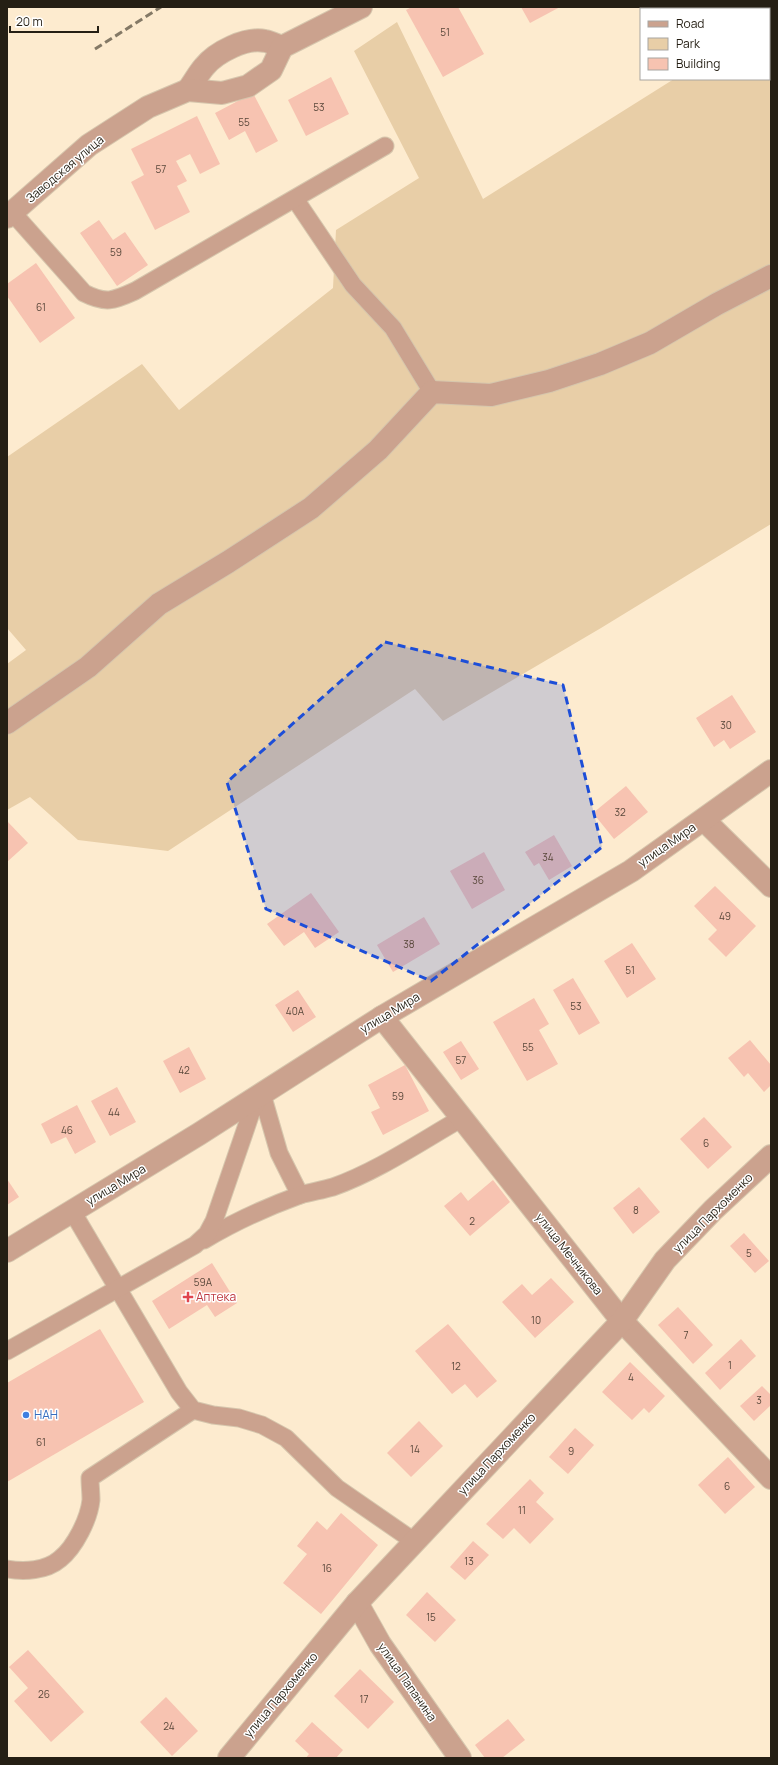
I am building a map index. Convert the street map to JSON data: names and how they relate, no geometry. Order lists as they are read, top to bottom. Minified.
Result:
{"streets":{"street":["Заводская улица","улица Мира","улица Пархоменко","улица Мечникова","улица Папанина"]},"crossings":[["улица Мира","улица Мечникова"],["улица Пархоменко","улица Мечникова"],["улица Пархоменко","улица Папанина"]],"places":{"health":["Аптека"],"other":["НАН"]},"house_numbers":["51","53","55","57","59","61","30","32","34","36","49","38","51","53","40А","55","57","42","59","44","46","6","8","2","5","59А","10","7","1","12","4","3","61","14","9","6","11","13","16","15","26","17","24"],"legend":["Road","Park","Building"],"scale_bar":"20 m"}
